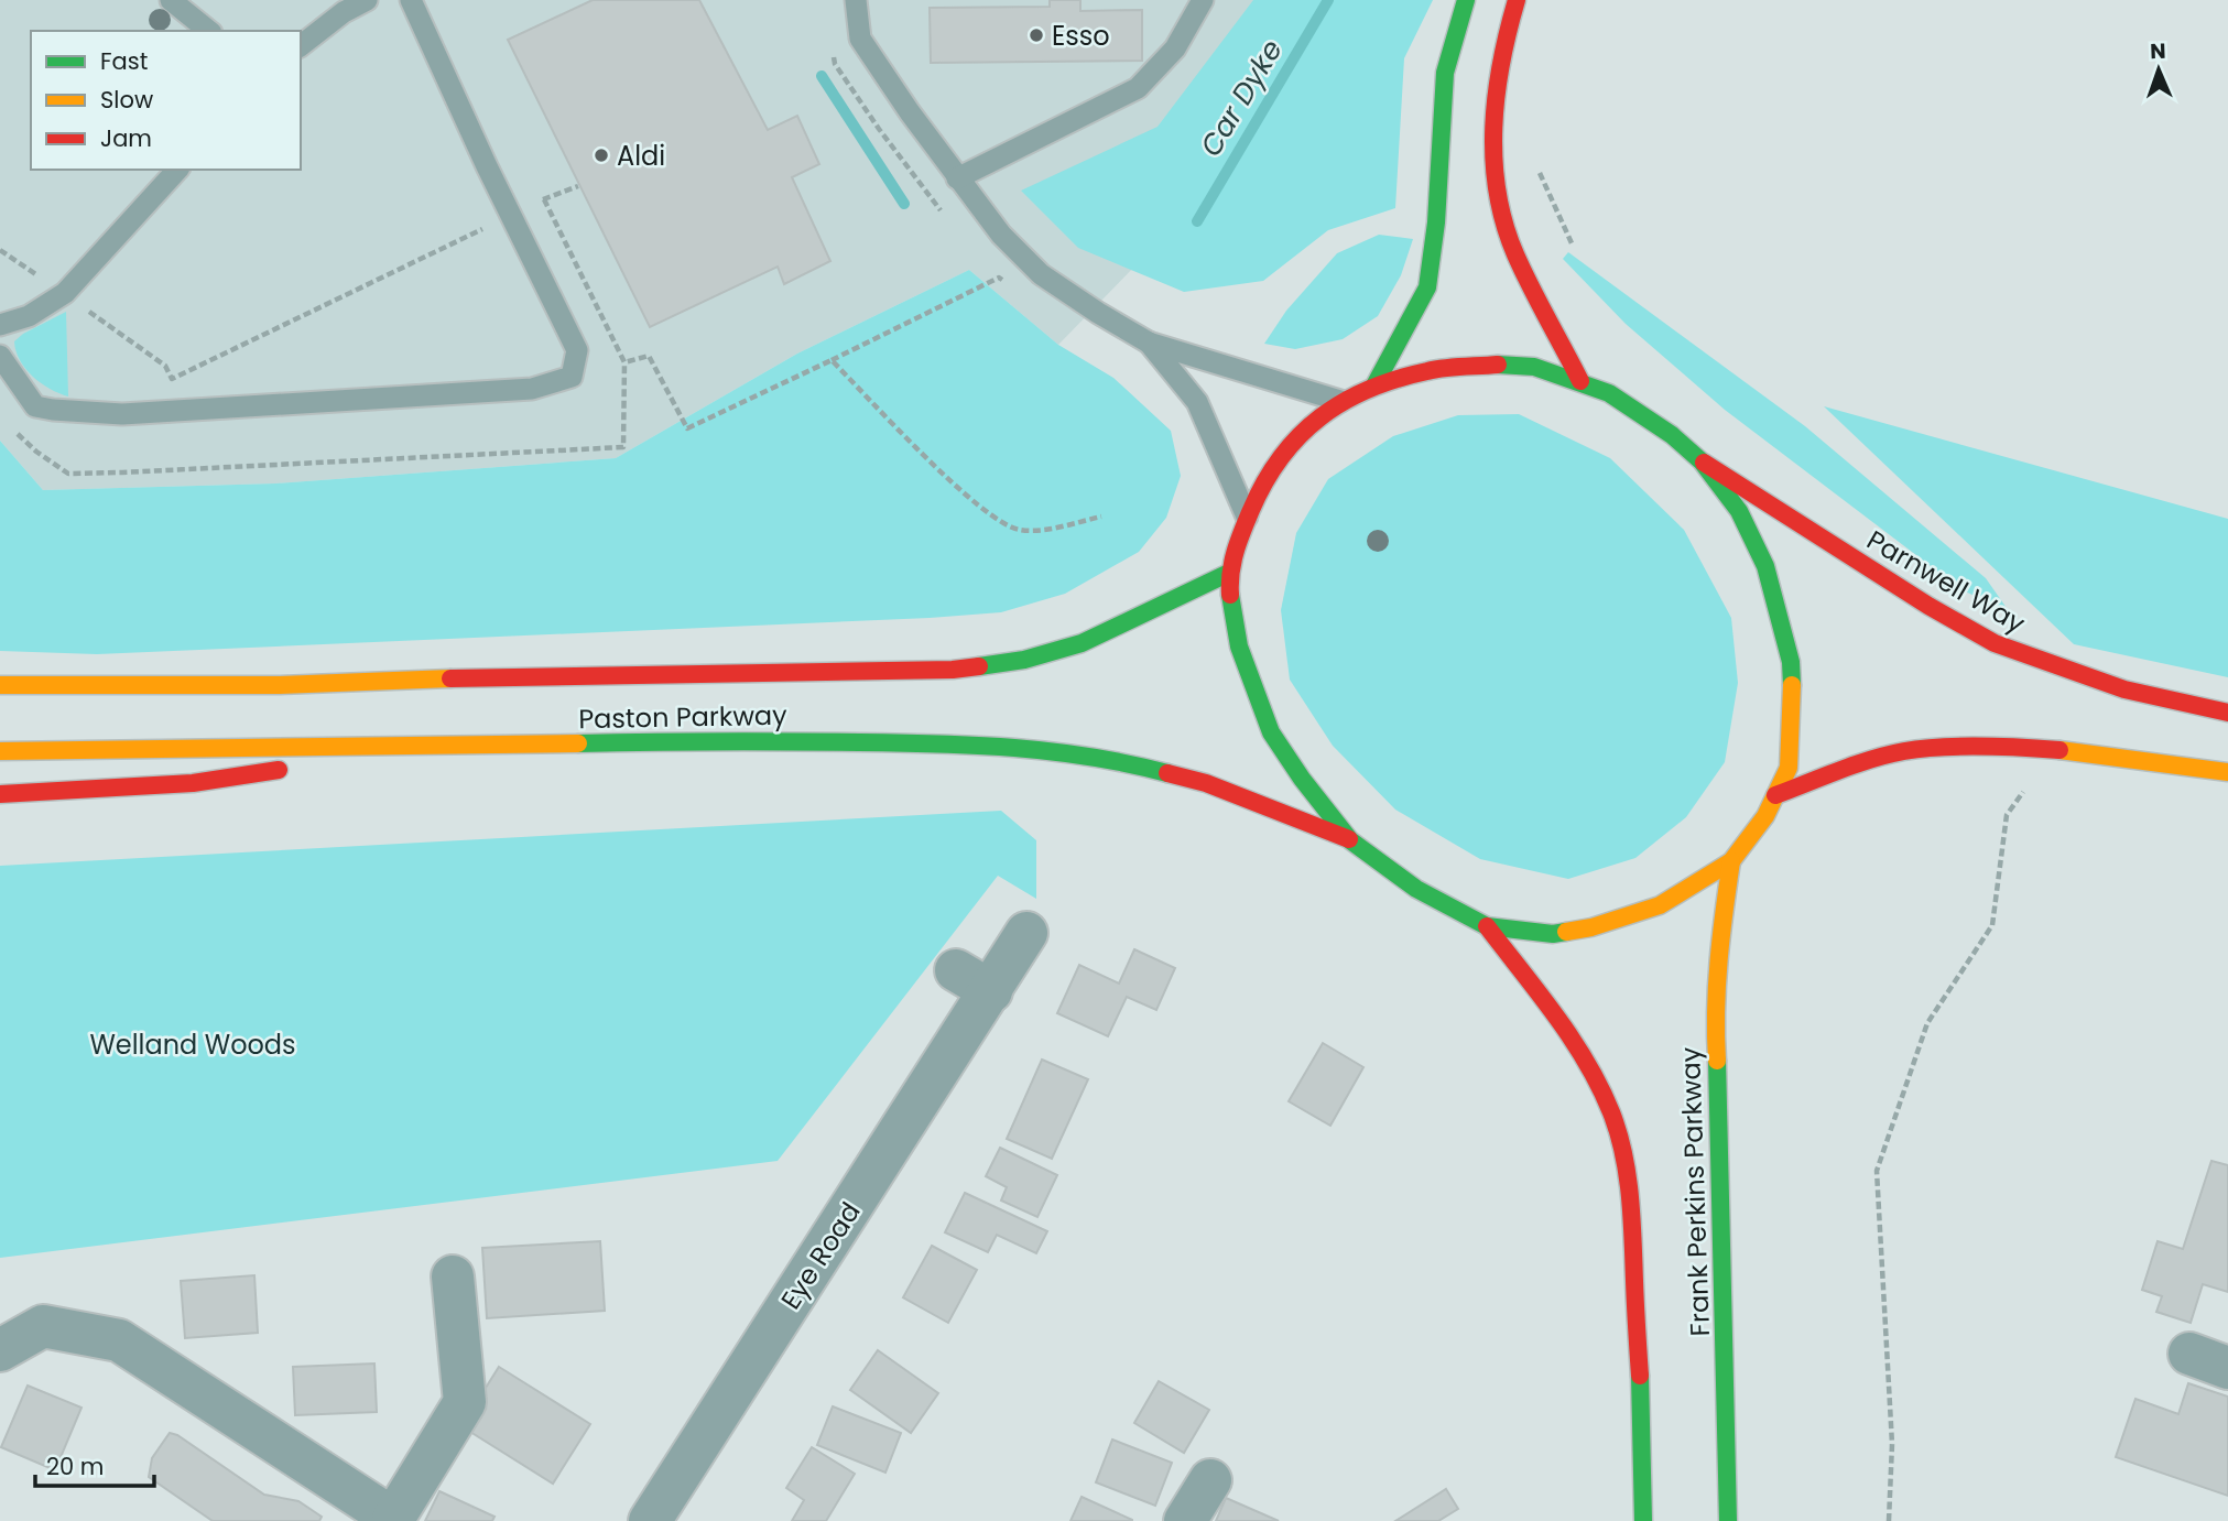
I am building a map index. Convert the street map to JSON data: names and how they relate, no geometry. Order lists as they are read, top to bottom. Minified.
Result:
{"streets":{"main road":["Parnwell Way","Paston Parkway","Frank Perkins Parkway"],"street":["Eye Road"]},"water":["Car Dyke"],"parks":["Welland Woods"],"places":["Esso","Aldi"],"legend":["Fast","Slow","Jam"],"scale_bar":"20 m","north":"top"}
